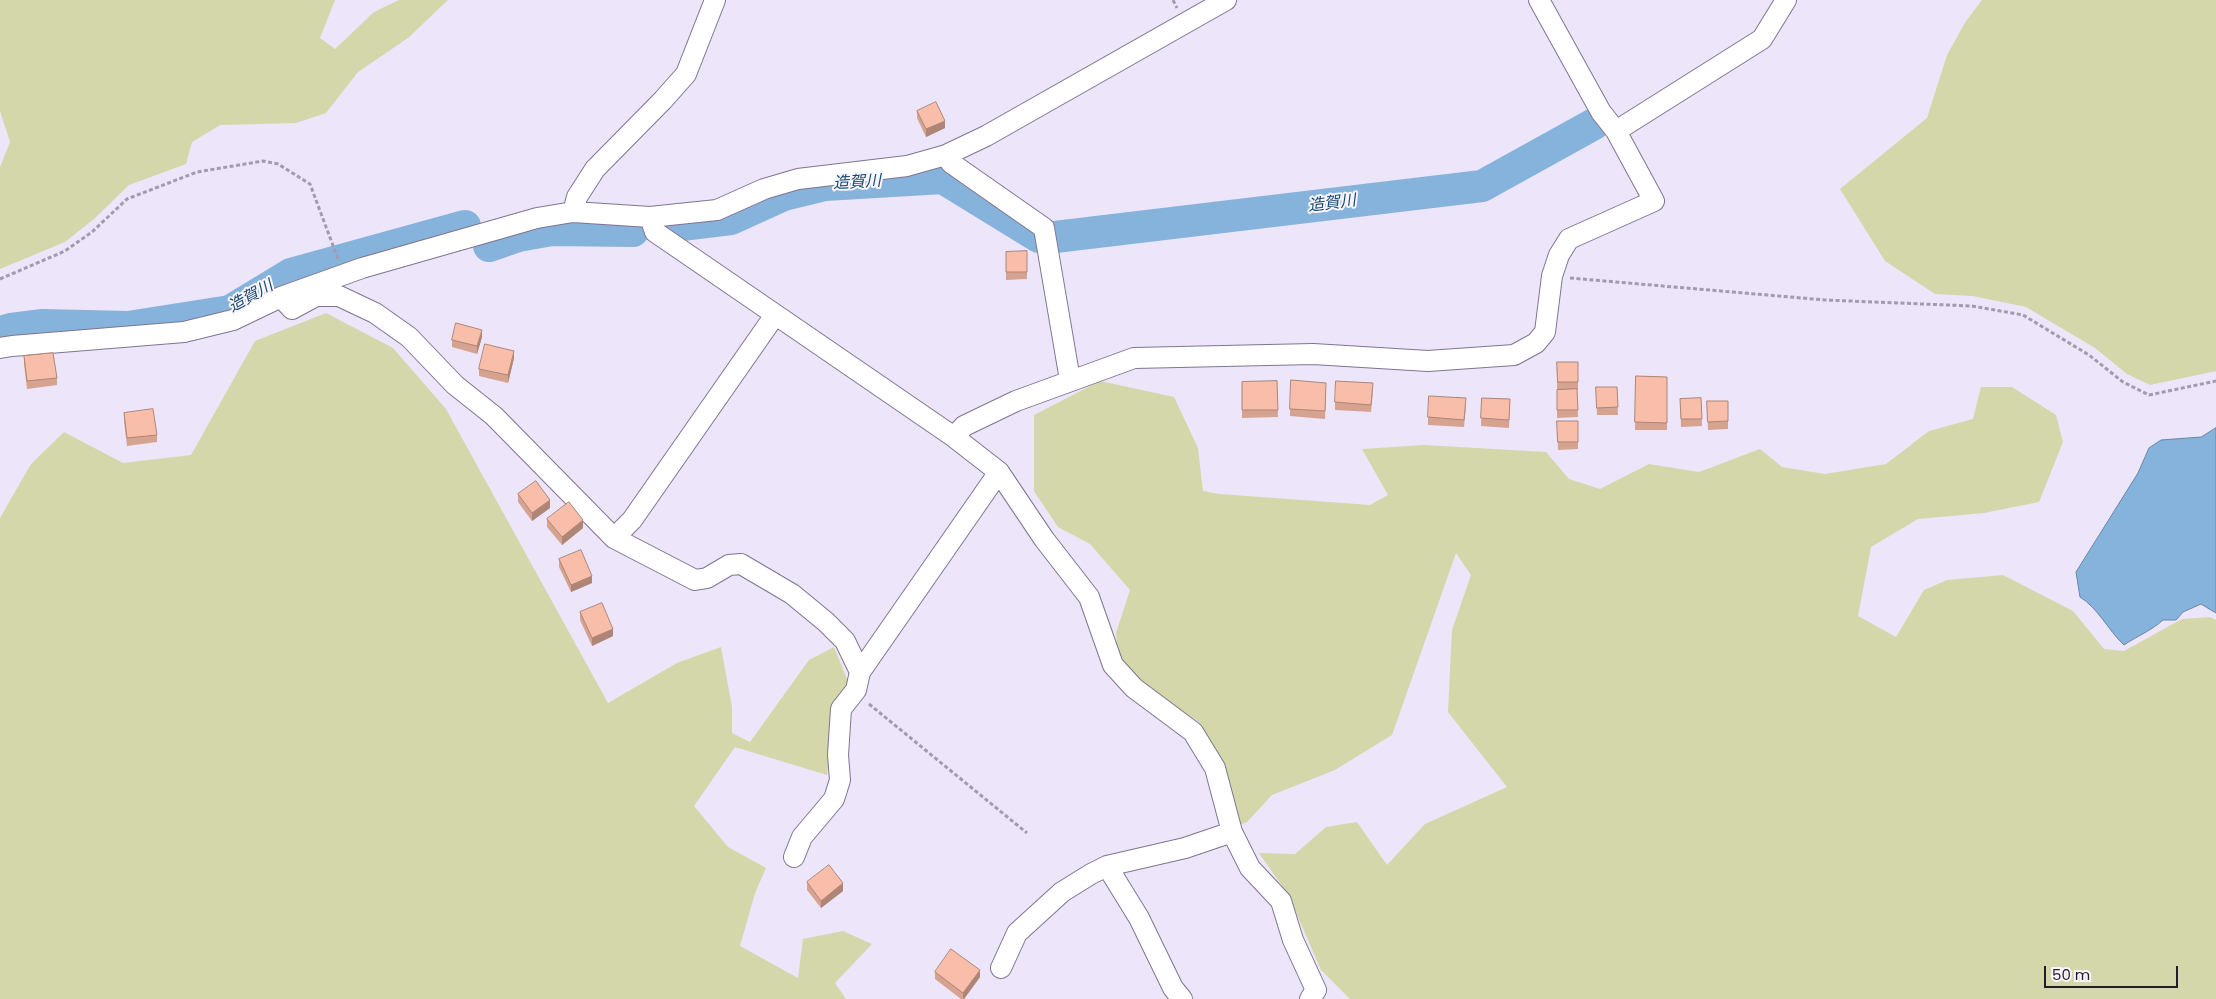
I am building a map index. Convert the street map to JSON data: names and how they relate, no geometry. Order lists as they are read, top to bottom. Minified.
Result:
{"water":["造賀川"],"scale_bar":"50 m"}
